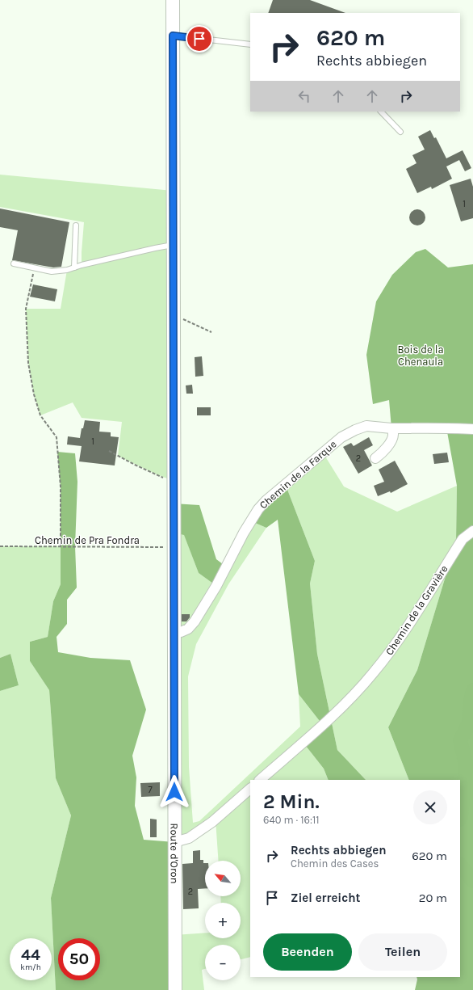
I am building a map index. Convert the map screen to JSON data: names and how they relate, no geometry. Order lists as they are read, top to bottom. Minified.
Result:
{"streets":{"main road":["Route d'Oron"],"street":["Chemin de la Farque","Chemin de la Gravière"],"path":["Chemin de Pra Fondra"]},"crossings":[["Chemin de la Farque","Route d'Oron"],["Chemin de Pra Fondra","Route d'Oron"]],"parks":["Bois de la Chenaula"],"house_numbers":["1","1","2","7","2"],"north":"top left","page":{"turn":["620 m","Rechts abbiegen"],"heading":["2 Min.","640 m · 16:11"],"list":[{"name":"Rechts abbiegen","note":"Chemin des Cases","value":"620 m"},{"name":"Ziel erreicht","value":"20 m"}],"map_buttons":["+","−"],"buttons":["Beenden","Teilen"],"speed":"44 km/h","limit":"50"}}
